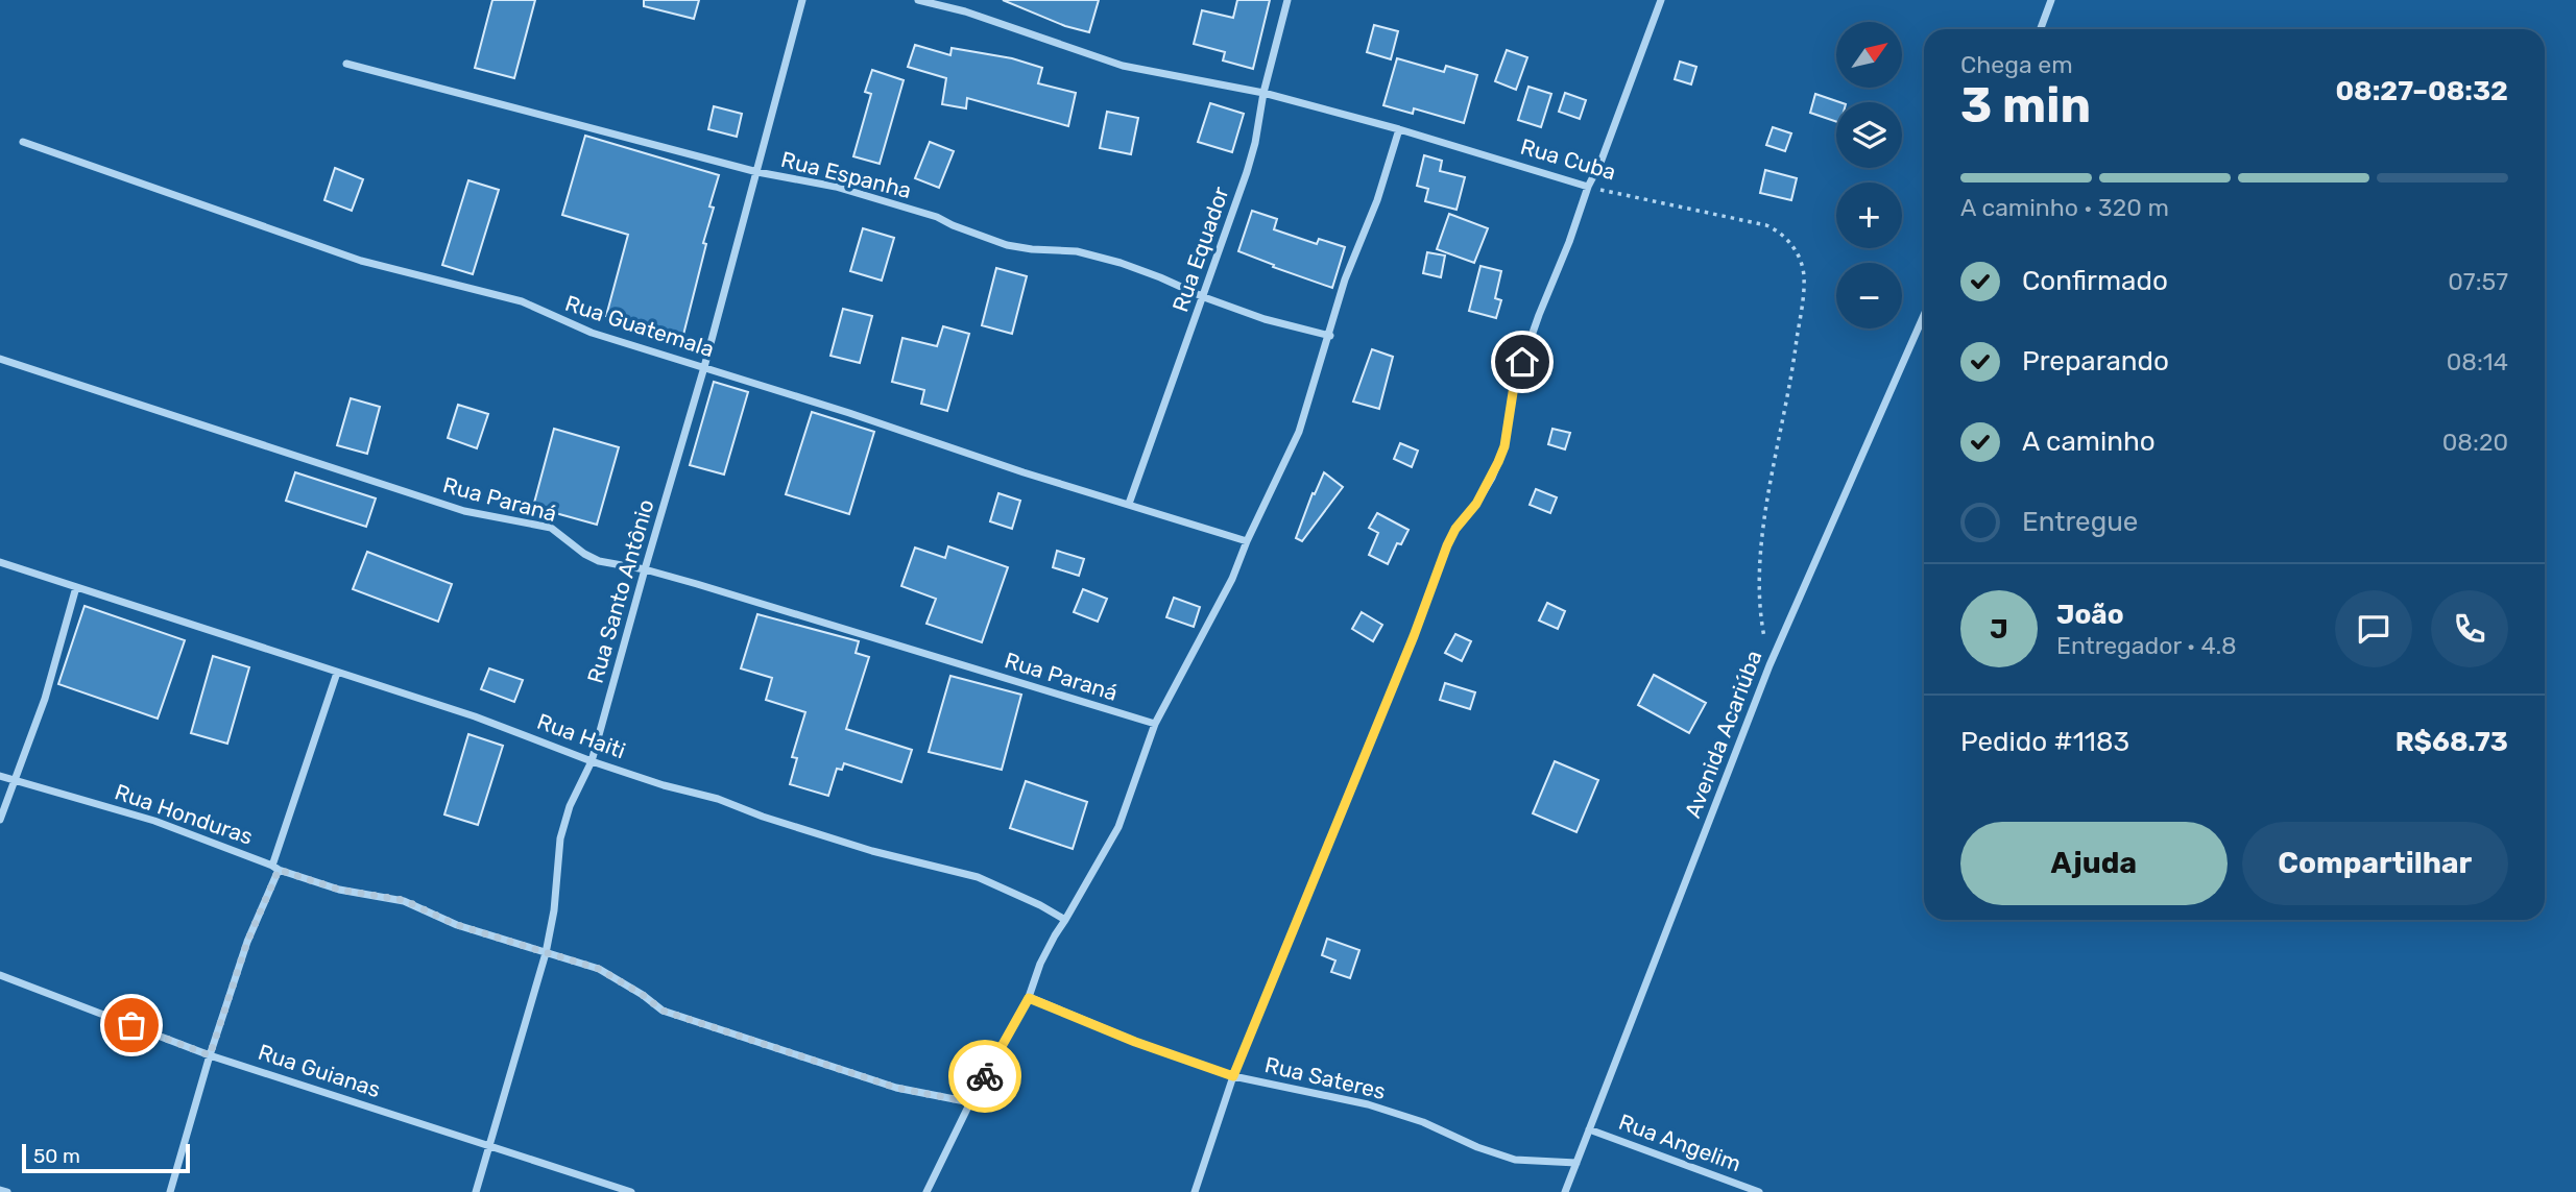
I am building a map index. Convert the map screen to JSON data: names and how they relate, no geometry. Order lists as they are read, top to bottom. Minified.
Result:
{"streets":{"street":["Rua Cuba","Rua Espanha","Rua Equador","Rua Guatemala","Rua Paraná","Rua Santo Antônio","Avenida Acariúba","Rua Haiti","Rua Honduras","Rua Guianas","Rua Sateres","Rua Angelim"]},"crossings":[["Rua Cuba","Rua Equador"],["Rua Cuba","Avenida Acariúba"],["Rua Espanha","Rua Equador"],["Rua Espanha","Rua Santo Antônio"],["Rua Equador","Rua Guatemala"],["Rua Guatemala","Rua Santo Antônio"],["Rua Paraná","Rua Santo Antônio"],["Rua Santo Antônio","Rua Haiti"],["Rua Santo Antônio","Rua Honduras"],["Rua Santo Antônio","Rua Guianas"],["Avenida Acariúba","Rua Sateres"],["Avenida Acariúba","Rua Angelim"]],"scale_bar":"50 m","north":"top right","page":{"map_buttons":["+","−"],"heading":["3 min","Chega em","08:27–08:32"],"panel":["João","Entregador · 4.8","Pedido #1183","R$68.73"],"bar":"A caminho · 320 m","list":[["Confirmado","07:57"],["Preparando","08:14"],["A caminho","08:20"],"Entregue"],"round":"J","buttons":["Ajuda","Compartilhar"],"scale":"50 m"}}
